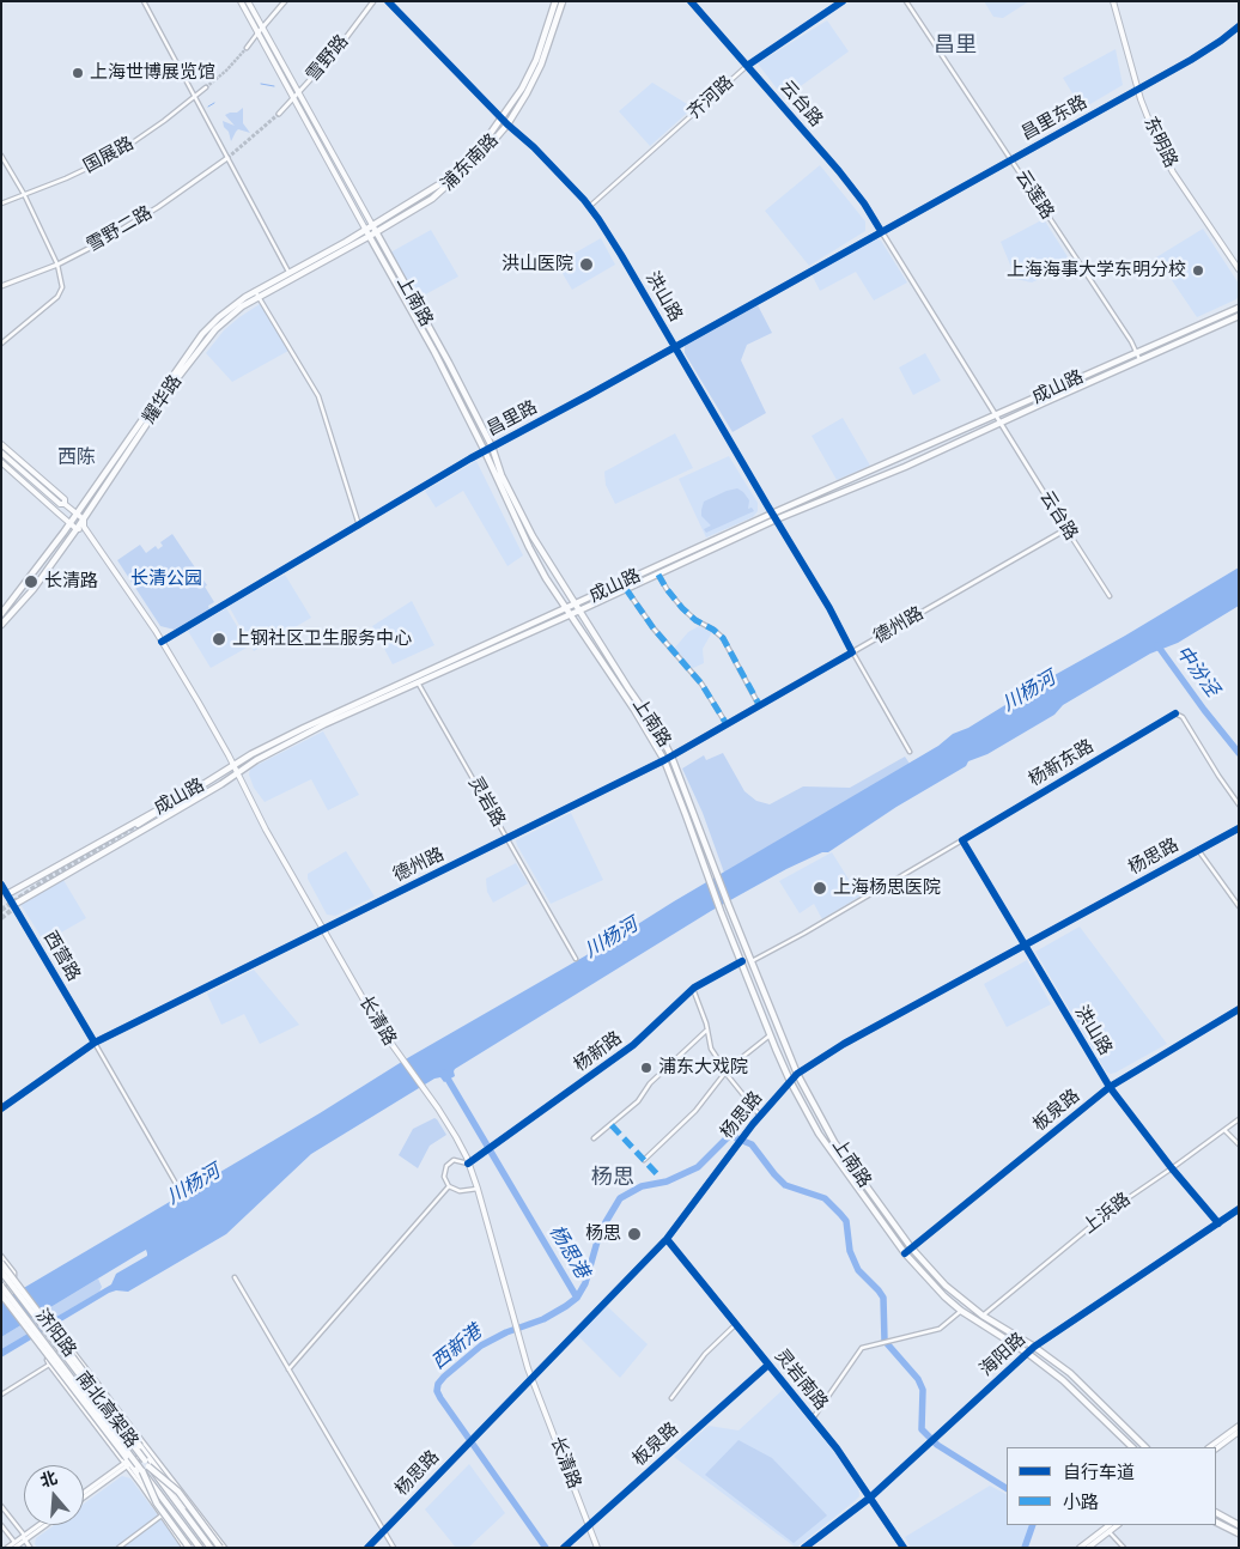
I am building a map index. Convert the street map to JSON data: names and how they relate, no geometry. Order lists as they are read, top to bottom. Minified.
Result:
{"streets":{"main road":["东明路","浦东南路","上南路","成山路","耀华路","长清路","济阳路","南北高架路"],"street":["雪野路","齐河路","云台路","昌里东路","国展路","云莲路","雪野二路","洪山路","昌里路","德州路","杨新东路","灵岩路","杨思路","西营路","杨新路","板泉路","上浜路","海阳路","灵岩南路"]},"crossings":[["雪野路","上南路"],["齐河路","云台路"],["齐河路","洪山路"],["云台路","昌里东路"],["云台路","成山路"],["云台路","昌里路"],["云台路","德州路"],["昌里东路","东明路"],["昌里东路","云莲路"],["昌里东路","昌里路"],["浦东南路","洪山路"],["浦东南路","上南路"],["浦东南路","耀华路"],["云莲路","成山路"],["洪山路","成山路"],["洪山路","昌里路"],["洪山路","德州路"],["洪山路","杨新东路"],["洪山路","杨思路"],["洪山路","板泉路"],["洪山路","上浜路"],["洪山路","海阳路"],["上南路","成山路"],["上南路","耀华路"],["上南路","昌里路"],["上南路","德州路"],["上南路","杨新东路"],["上南路","杨思路"],["上南路","杨新路"],["上南路","板泉路"],["上南路","上浜路"],["上南路","海阳路"],["成山路","灵岩路"],["成山路","西营路"],["成山路","长清路"],["昌里路","长清路"],["德州路","灵岩路"],["德州路","西营路"],["德州路","长清路"],["杨思路","长清路"],["杨思路","灵岩南路"],["长清路","杨新路"],["长清路","板泉路"],["板泉路","灵岩南路"],["海阳路","灵岩南路"]],"districts":["昌里","西陈","杨思"],"water":["中汾泾","川杨河","杨思港","西新港"],"parks":["长清公园"],"places":["上海世博展览馆","洪山医院","上海海事大学东明分校","长清路","上钢社区卫生服务中心","上海杨思医院","浦东大戏院","杨思"],"legend":["自行车道","小路"],"north":"top"}
